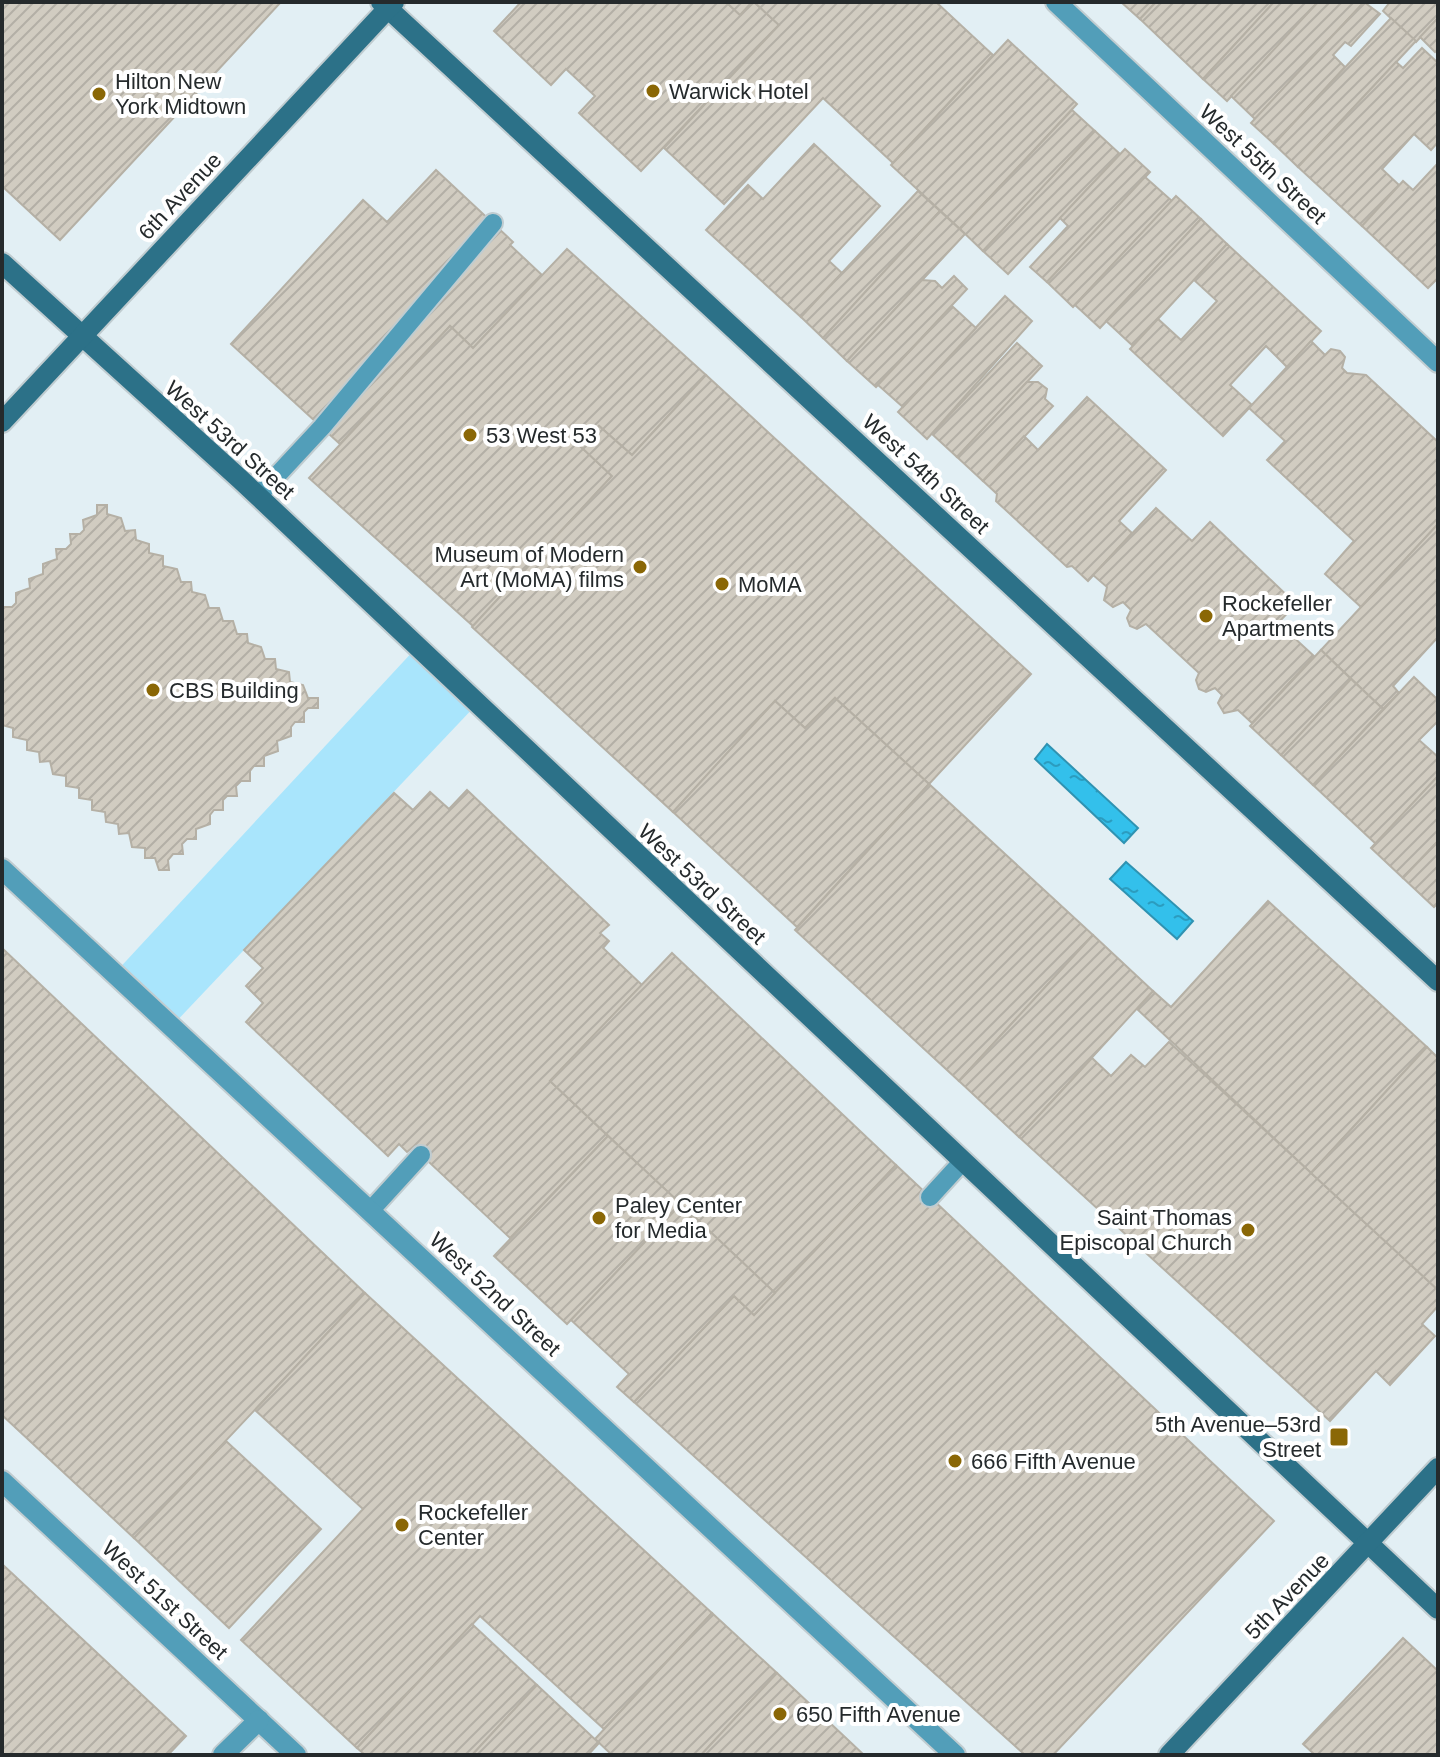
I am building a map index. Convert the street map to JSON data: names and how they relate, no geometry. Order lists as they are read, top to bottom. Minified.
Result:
{"streets":{"main road":["6th Avenue","West 53rd Street","West 54th Street","5th Avenue"],"street":["West 55th Street","West 52nd Street","West 51st Street"]},"crossings":[["6th Avenue","West 53rd Street"],["6th Avenue","West 54th Street"],["West 53rd Street","5th Avenue"]],"places":{"other":["Warwick Hotel","Hilton New York Midtown","53 West 53","Museum of Modern Art (MoMA) films","MoMA","Rockefeller Apartments","CBS Building","Paley Center for Media","Saint Thomas Episcopal Church","666 Fifth Avenue","Rockefeller Center","650 Fifth Avenue"],"transit":["5th Avenue–53rd Street"]}}
